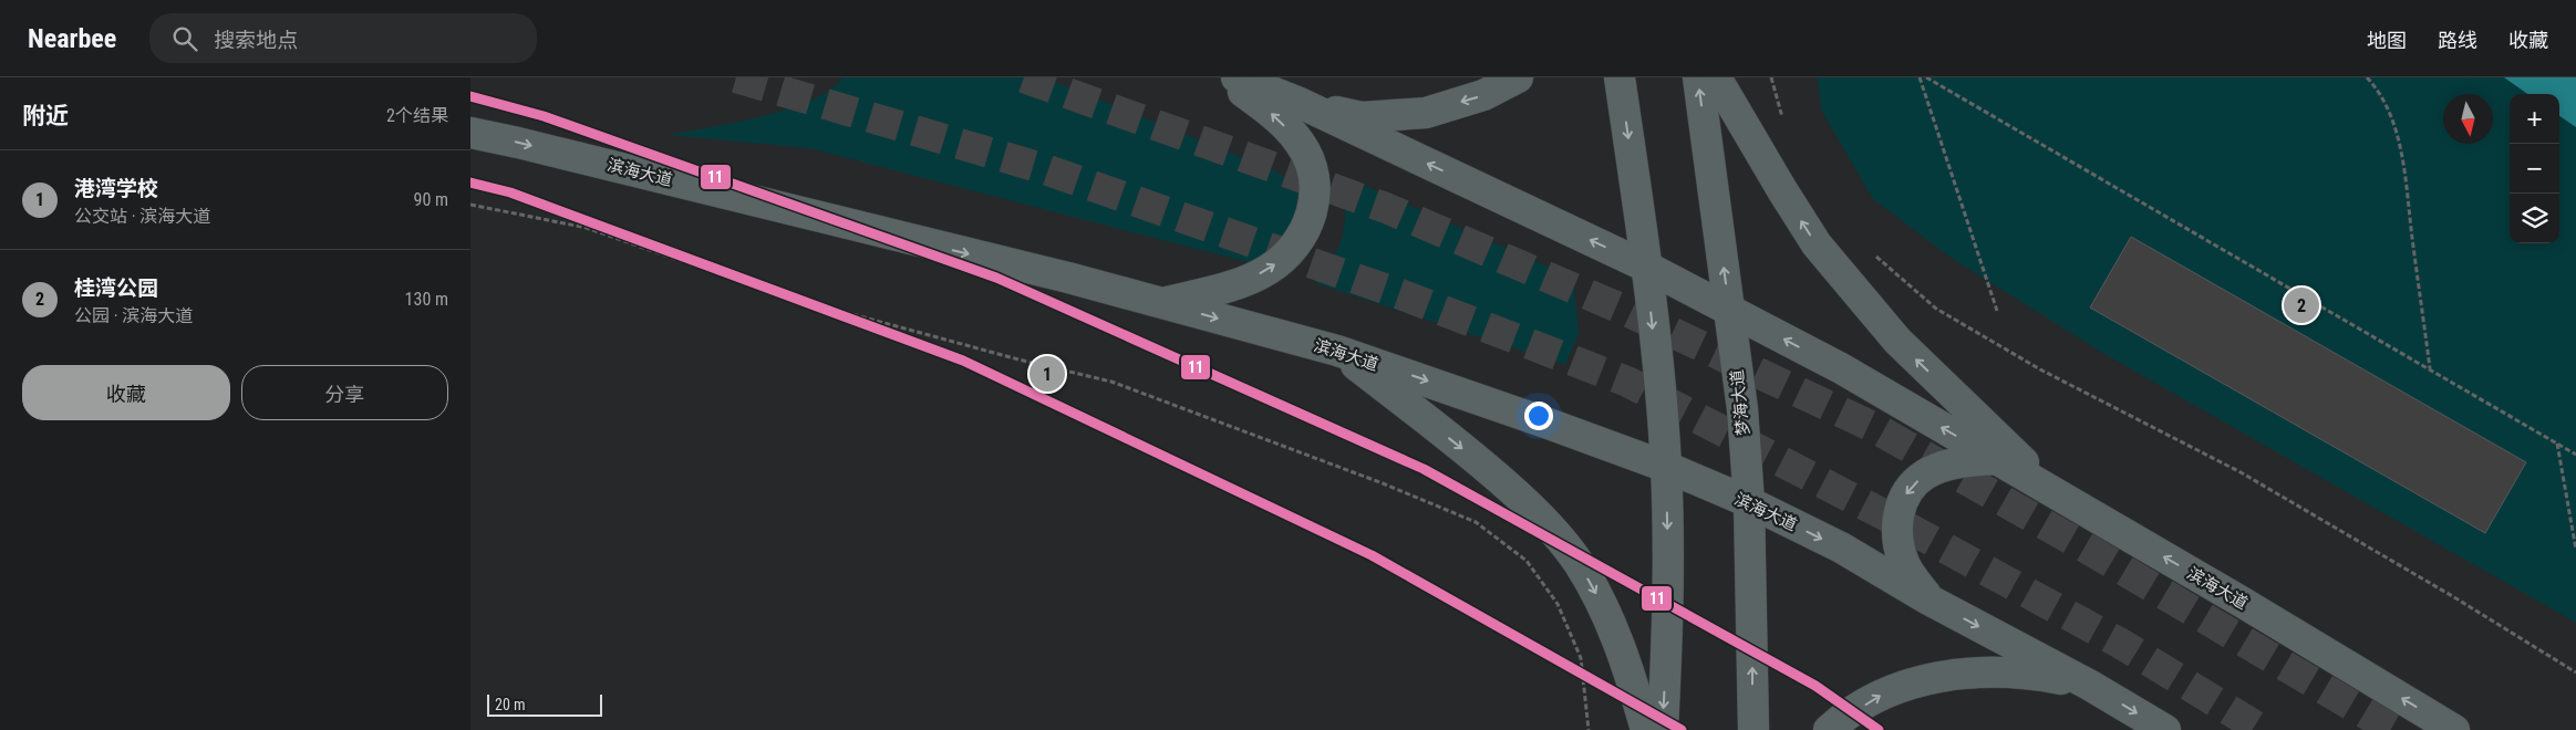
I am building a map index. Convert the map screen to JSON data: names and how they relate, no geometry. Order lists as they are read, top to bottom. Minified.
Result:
{"streets":{"main road":["滨海大道","梦海大道"]},"crossings":[["滨海大道","梦海大道"]],"lines":["transit line 11"],"scale_bar":"20 m","north":"bottom","page":{"header":"Nearbee","search":"搜索地点","nav":["地图","路线","收藏"],"heading":["附近","2个结果"],"map_buttons":["+","−"],"list":[{"mark":"1","name":"港湾学校","note":"公交站 · 滨海大道","value":"90 m"},{"mark":"2","name":"桂湾公园","note":"公园 · 滨海大道","value":"130 m"}],"pins":["2","1"],"buttons":["收藏","分享"],"scale":"20 m"}}
